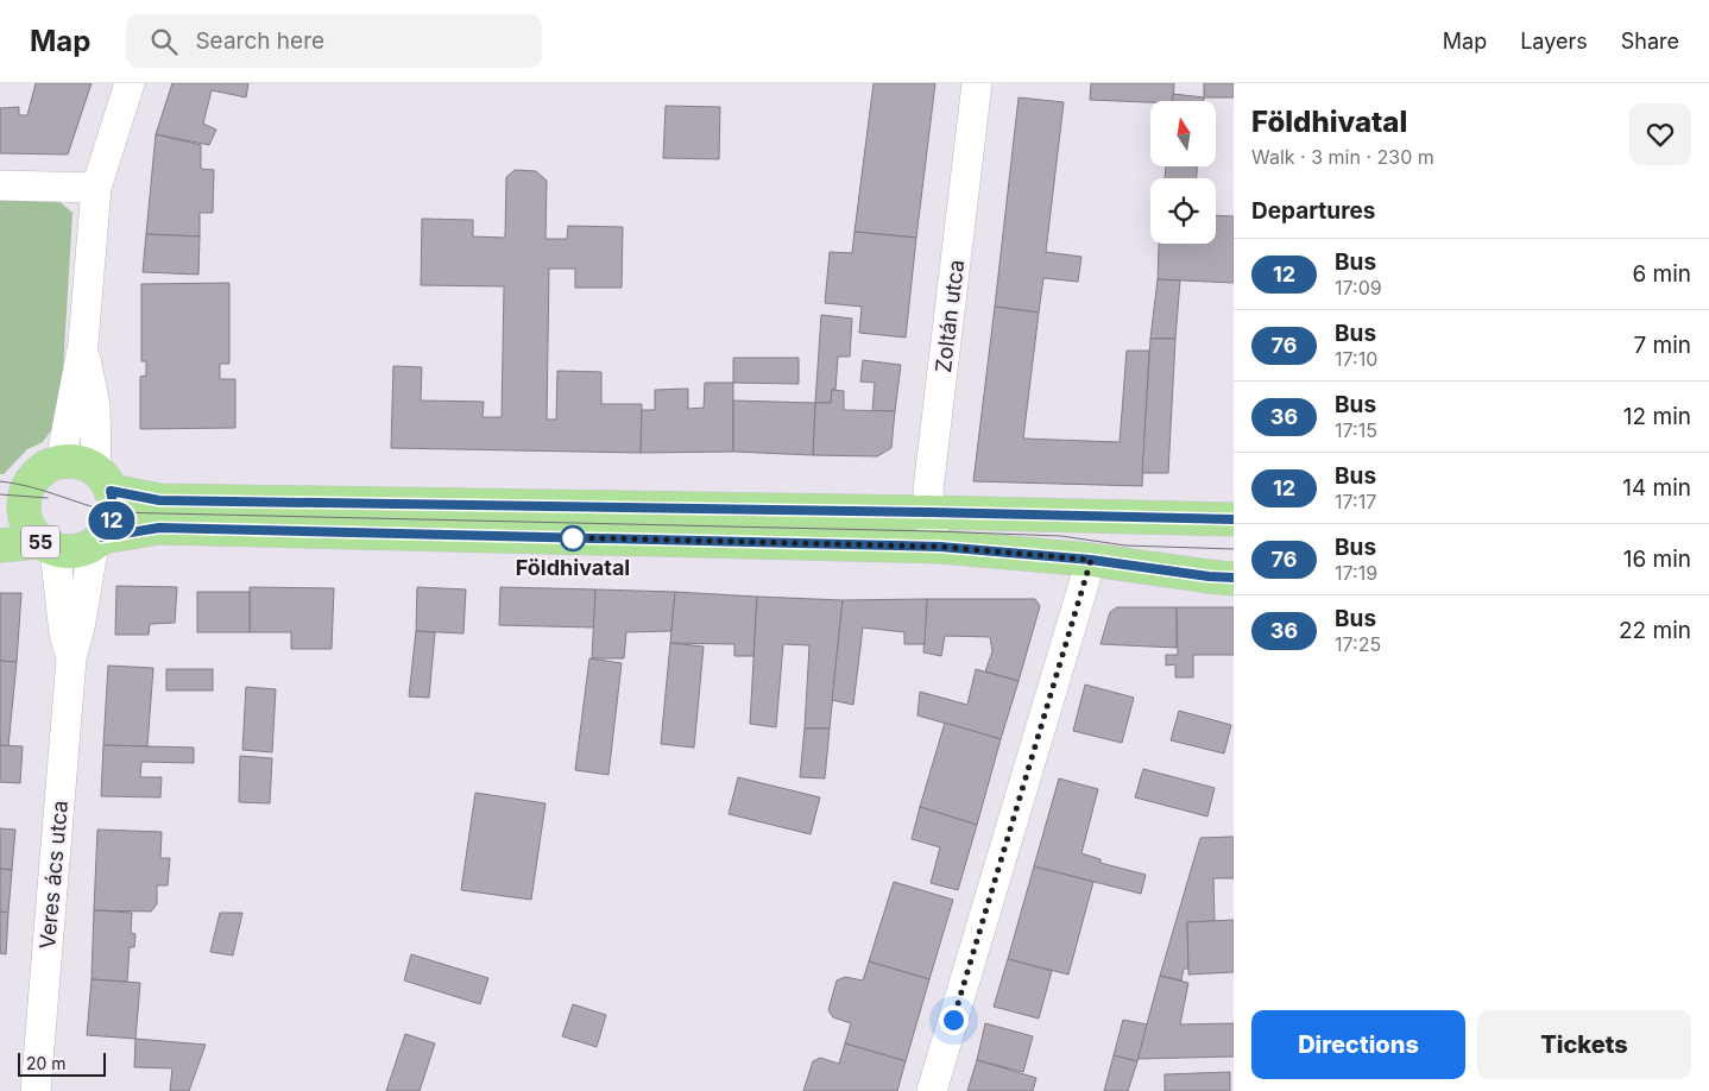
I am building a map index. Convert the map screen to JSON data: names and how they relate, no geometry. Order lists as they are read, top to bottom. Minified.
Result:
{"streets":{"main road":["55"],"street":["Zoltán utca","Veres ács utca"]},"crossings":[["Zoltán utca","55"],["55","Veres ács utca"]],"places":["Földhivatal"],"lines":["bus line 12"],"scale_bar":"20 m","north":"top","page":{"header":"Map","search":"Search here","nav":["Map","Layers","Share"],"on_map":"12","heading":[["Földhivatal","Walk · 3 min · 230 m"],"Departures"],"list":[{"mark":"12","name":"Bus","note":"17:09","value":"6 min"},{"mark":"76","name":"Bus","note":"17:10","value":"7 min"},{"mark":"36","name":"Bus","note":"17:15","value":"12 min"},{"mark":"12","name":"Bus","note":"17:17","value":"14 min"},{"mark":"76","name":"Bus","note":"17:19","value":"16 min"},{"mark":"36","name":"Bus","note":"17:25","value":"22 min"}],"buttons":["Directions","Tickets"],"scale":"20 m"}}
